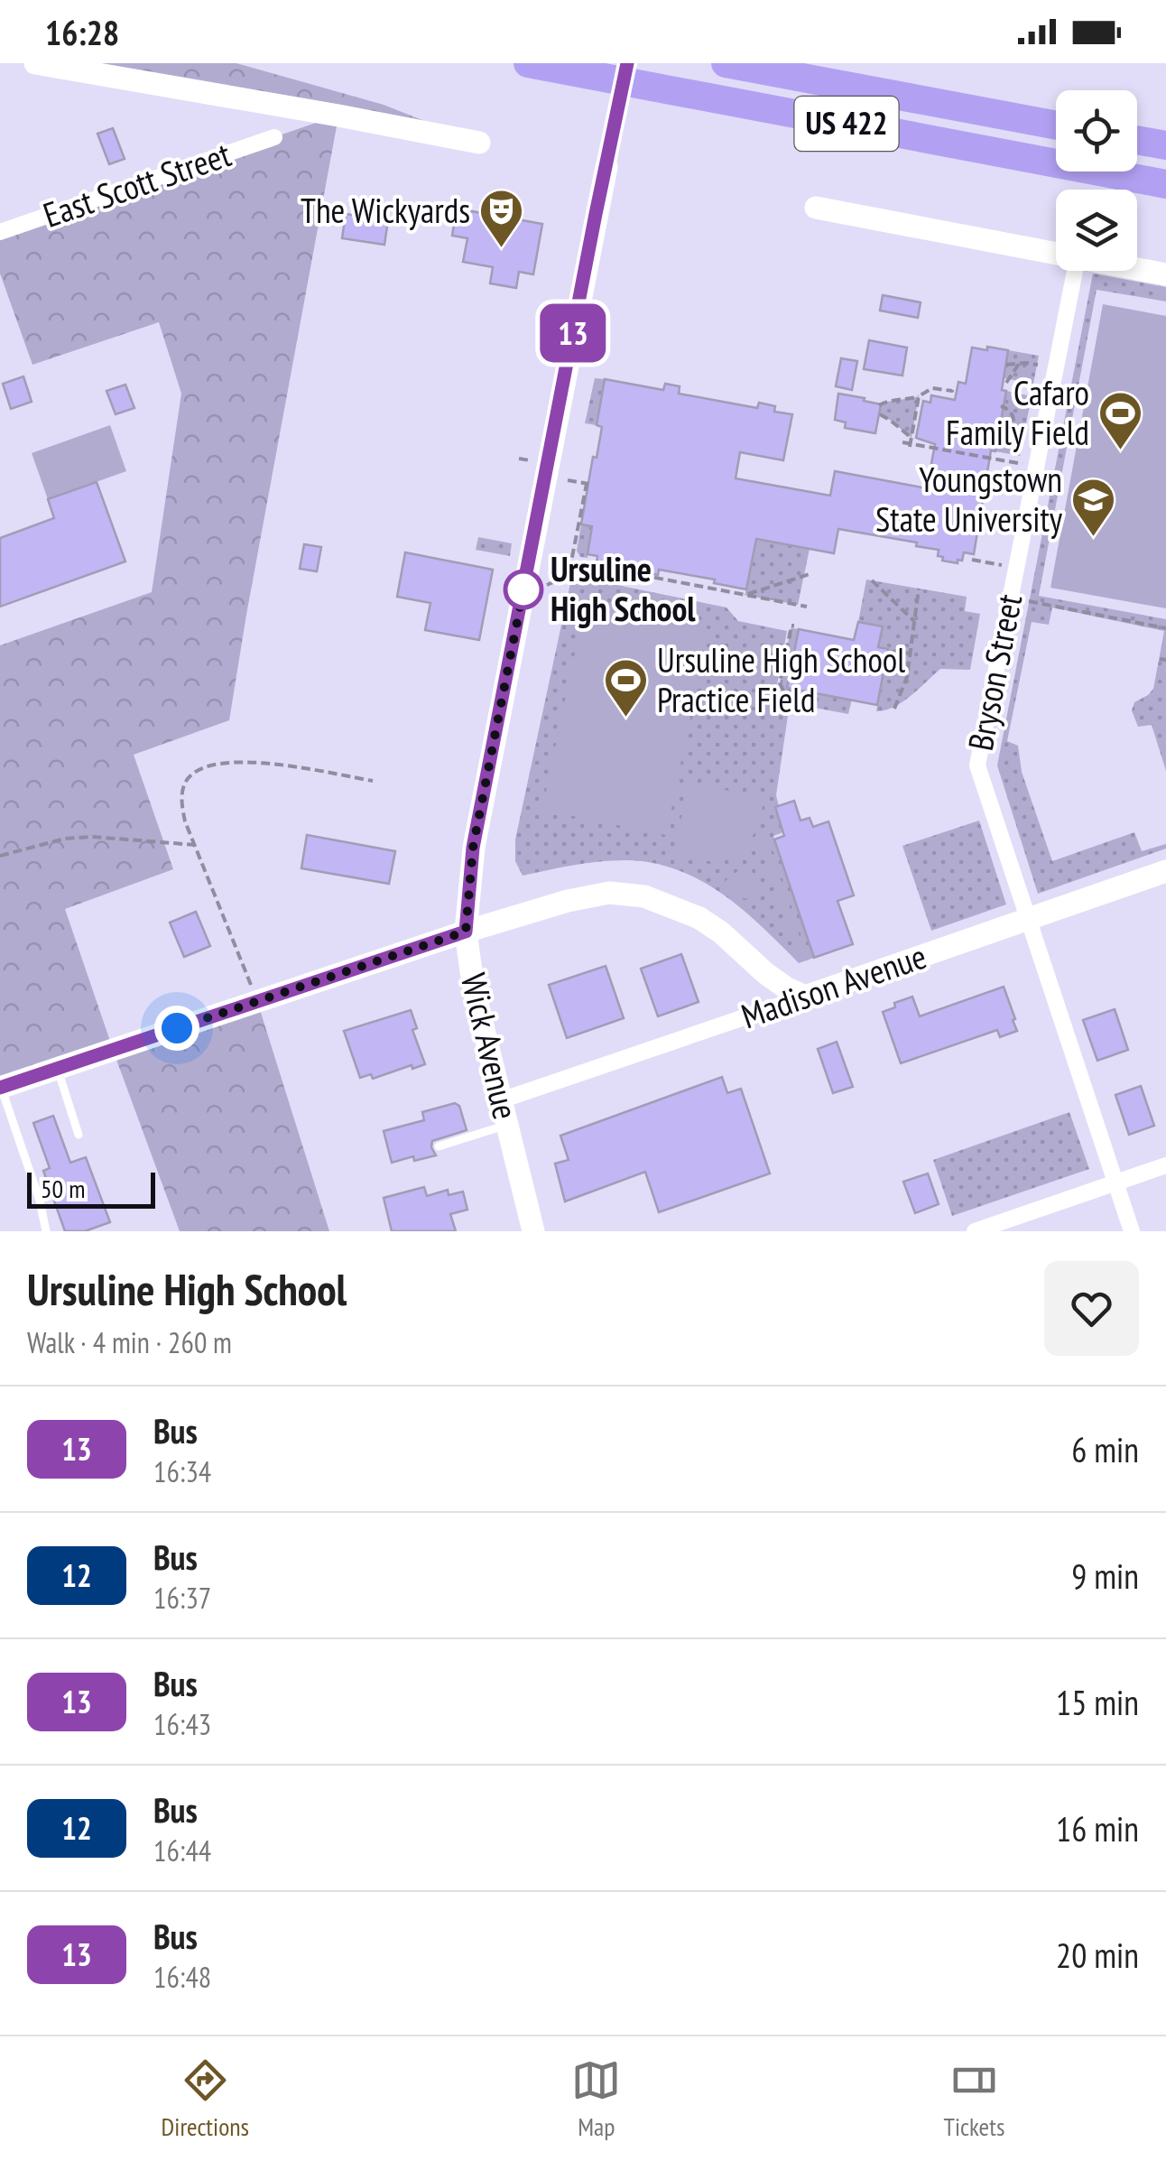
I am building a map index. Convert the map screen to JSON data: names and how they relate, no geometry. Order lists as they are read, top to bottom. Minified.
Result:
{"streets":{"highway":["US 422"],"street":["East Scott Street","Bryson Street","Madison Avenue","Wick Avenue"]},"crossings":[["Bryson Street","Madison Avenue"],["Madison Avenue","Wick Avenue"]],"places":{"theatre":["The Wickyards"],"sports":["Cafaro Family Field","Ursuline High School Practice Field"],"school or university":["Youngstown State University"],"other":["Ursuline High School"]},"lines":["bus line 13"],"scale_bar":"50 m","page":{"status":"16:28","on_map":"13","scale":"50 m","heading":["Ursuline High School","Walk · 4 min · 260 m"],"list":[{"mark":"13","name":"Bus","note":"16:34","value":"6 min"},{"mark":"12","name":"Bus","note":"16:37","value":"9 min"},{"mark":"13","name":"Bus","note":"16:43","value":"15 min"},{"mark":"12","name":"Bus","note":"16:44","value":"16 min"},{"mark":"13","name":"Bus","note":"16:48","value":"20 min"}],"tabs":["Directions","Map","Tickets"]}}
